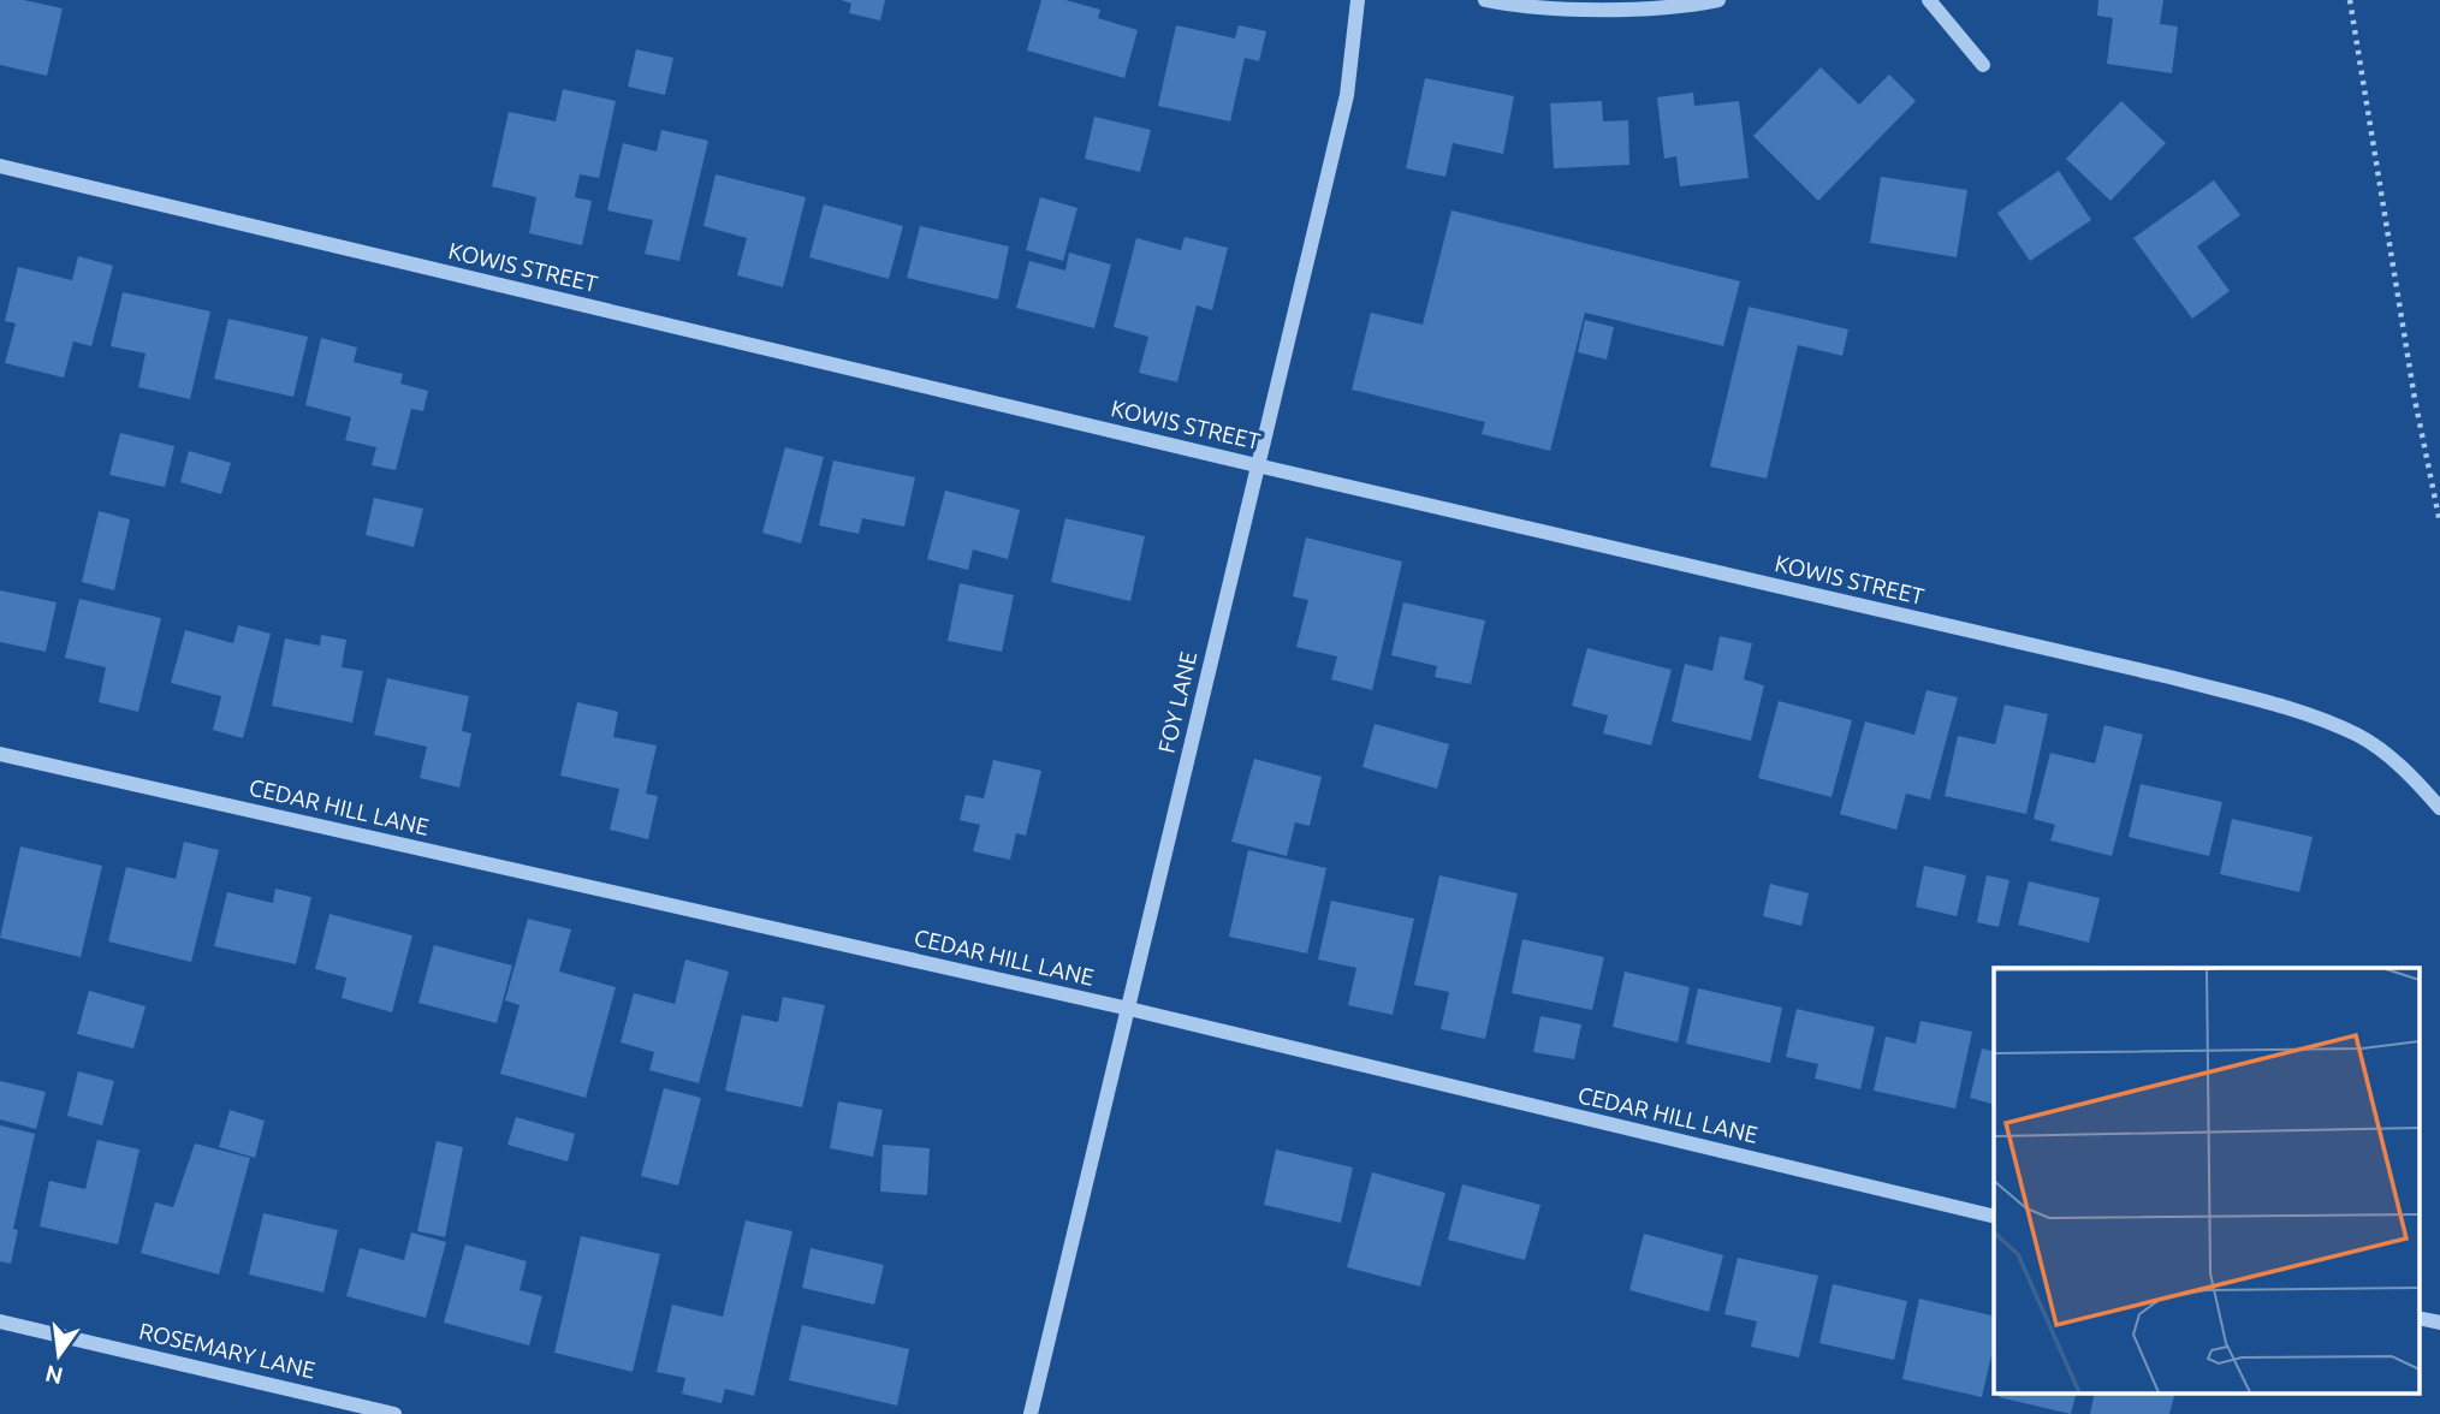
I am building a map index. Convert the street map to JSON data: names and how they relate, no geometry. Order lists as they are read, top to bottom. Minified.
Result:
{"streets":{"street":["KOWIS STREET","FOY LANE","CEDAR HILL LANE","ROSEMARY LANE"]},"crossings":[["KOWIS STREET","FOY LANE"],["FOY LANE","CEDAR HILL LANE"]],"north":"bottom"}
